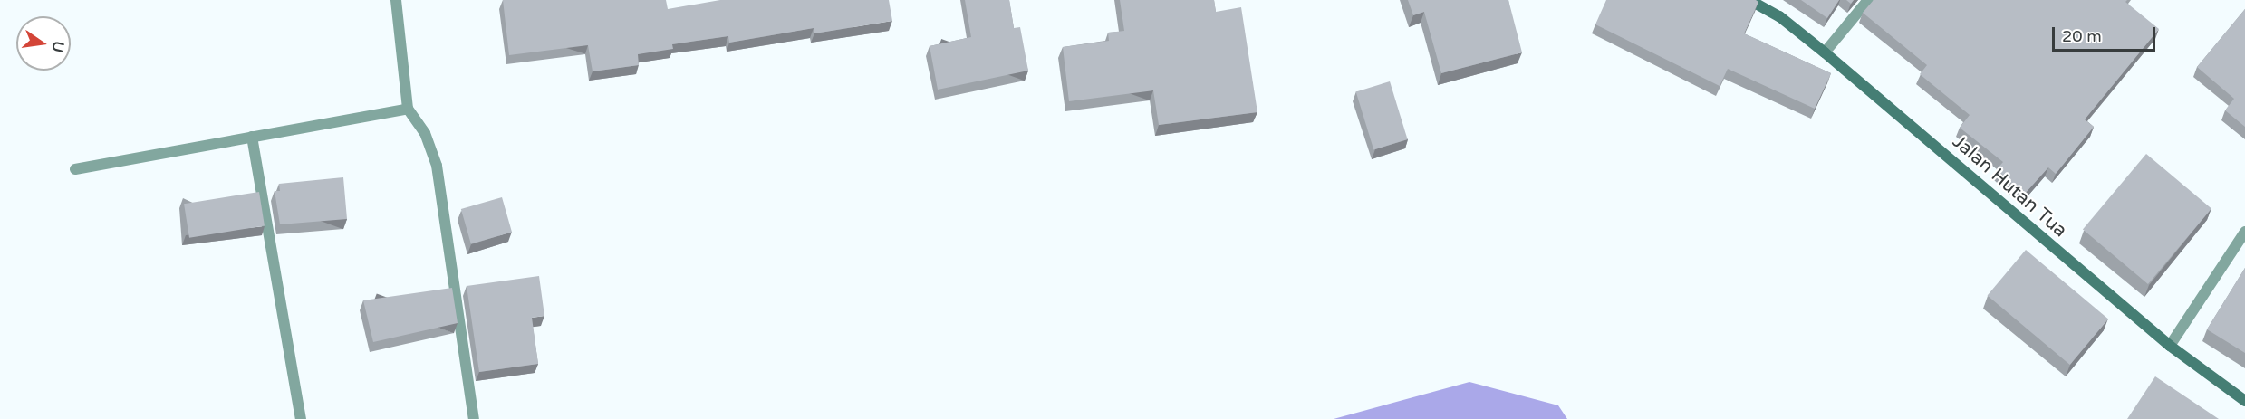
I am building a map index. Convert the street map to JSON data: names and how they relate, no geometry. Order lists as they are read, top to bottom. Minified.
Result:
{"streets":{"street":["Jalan Hutan Tua"]},"scale_bar":"20 m","north":"right"}
